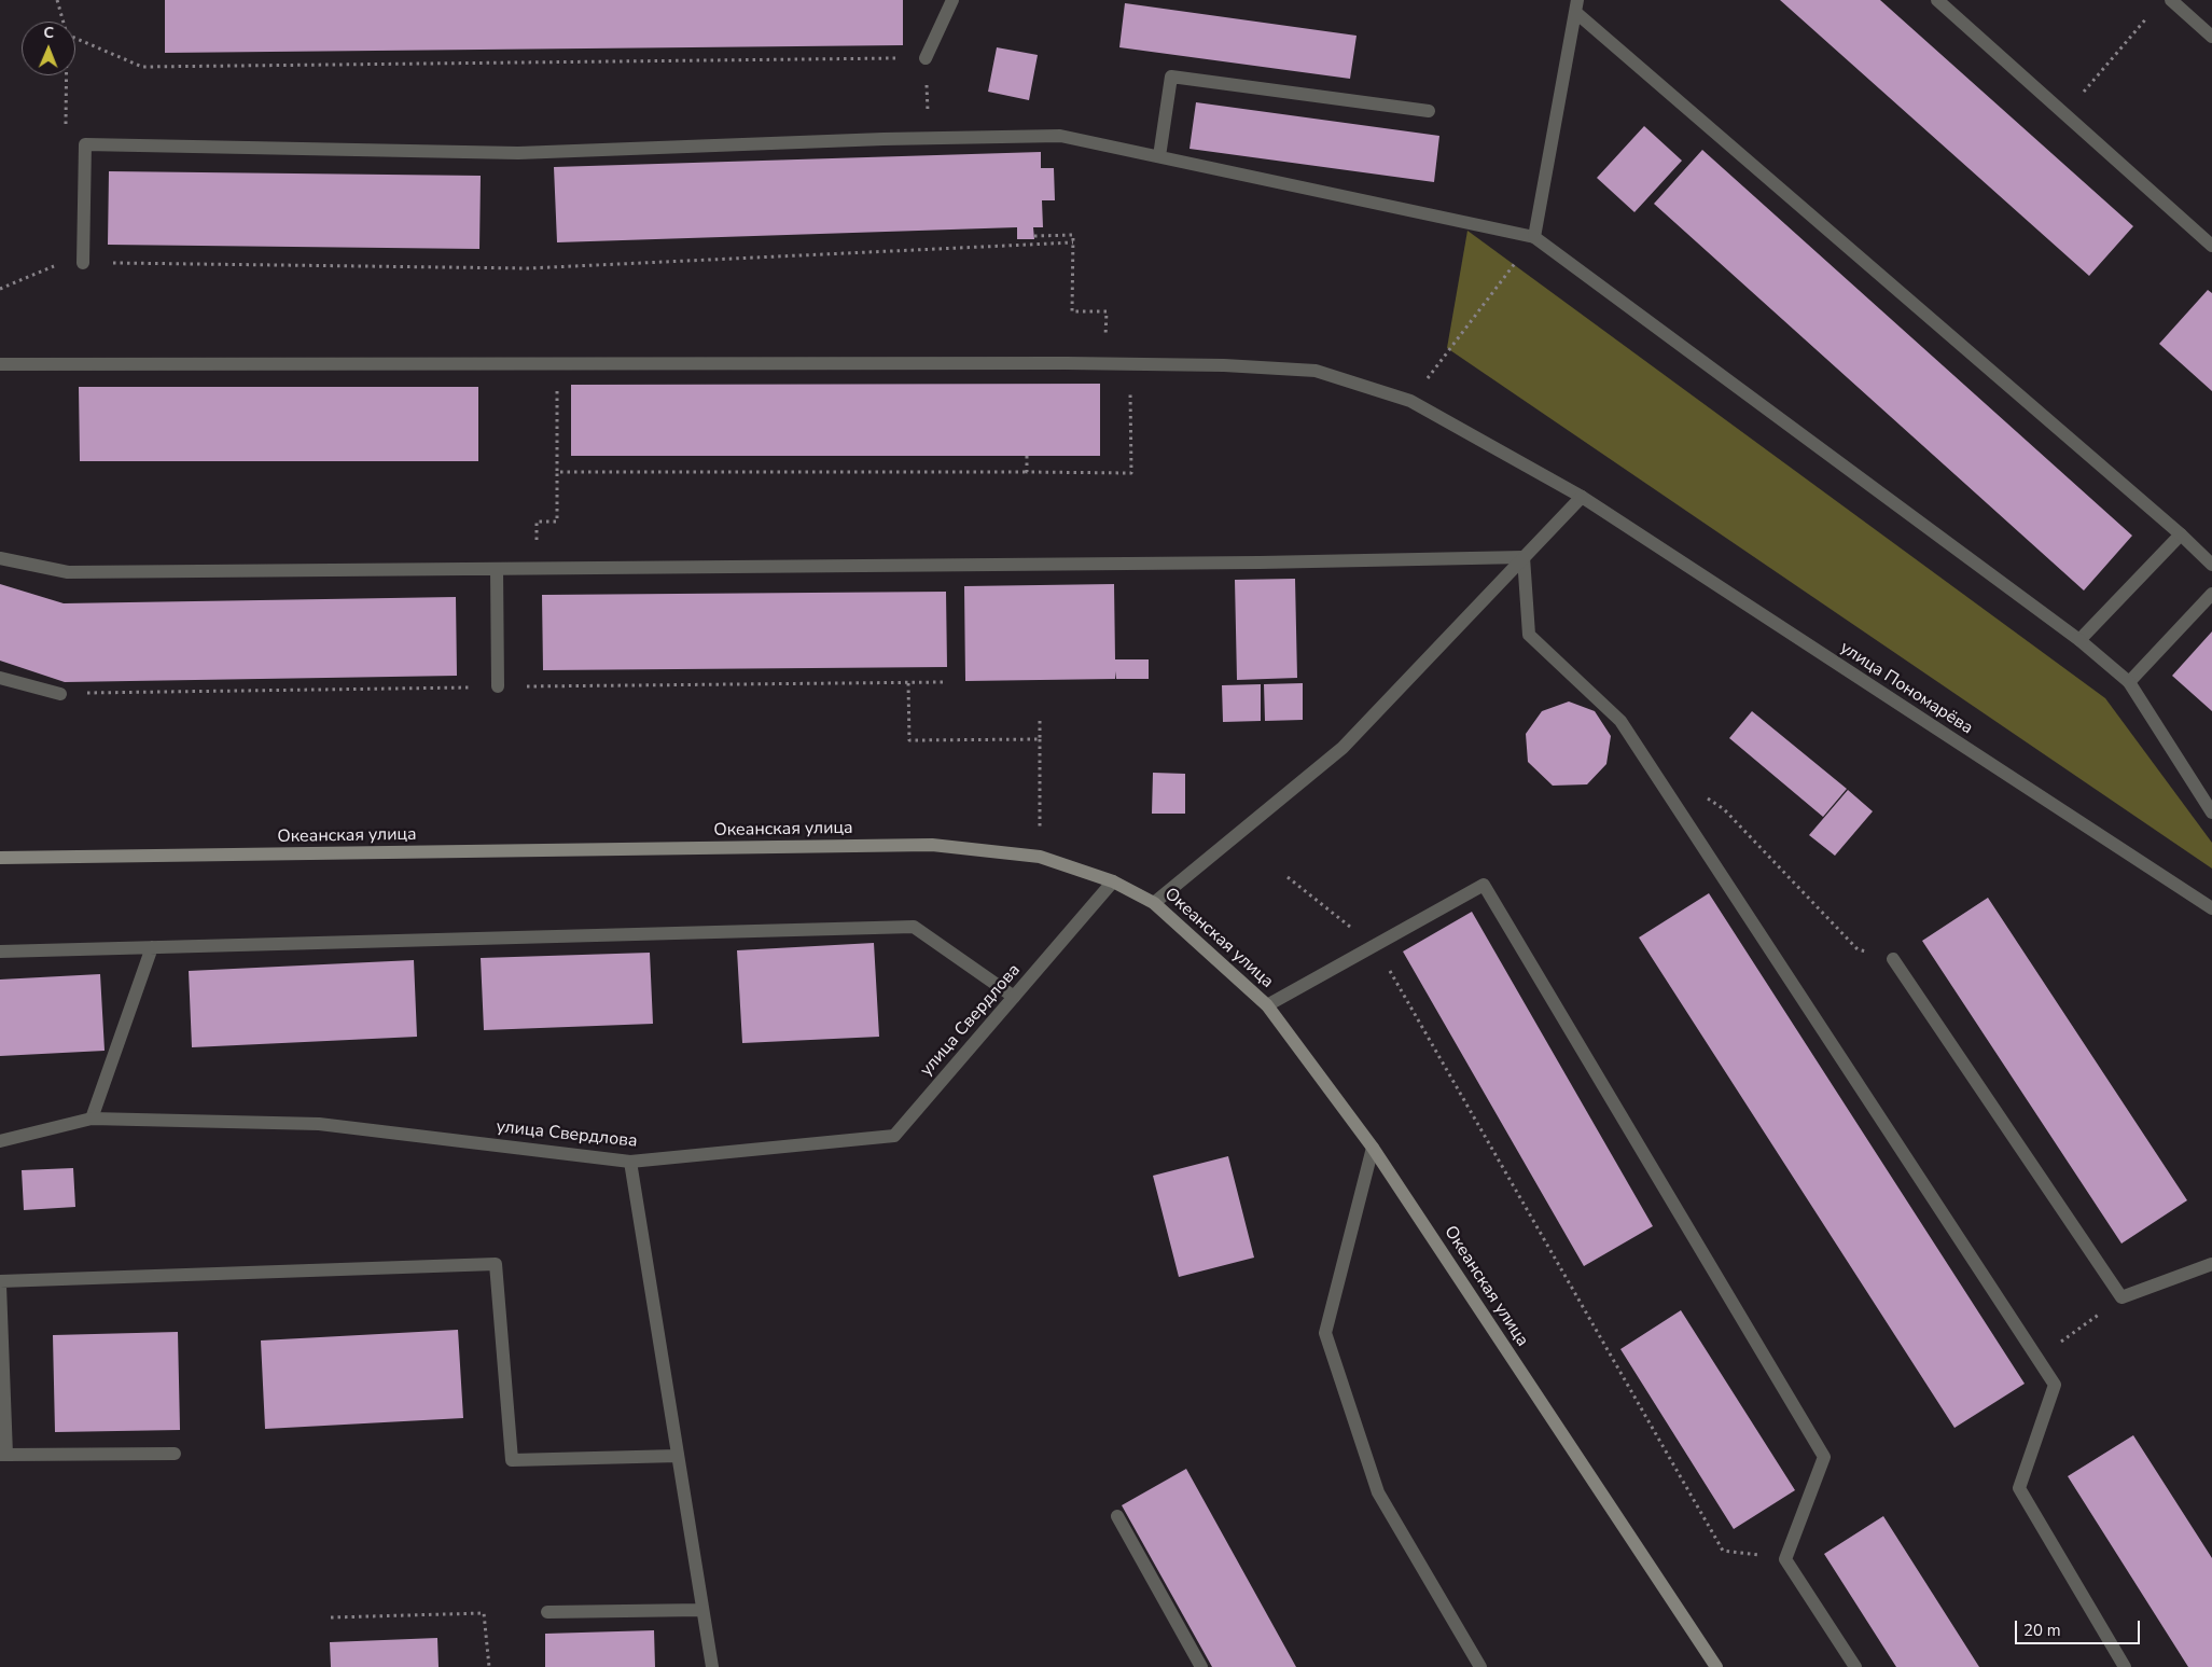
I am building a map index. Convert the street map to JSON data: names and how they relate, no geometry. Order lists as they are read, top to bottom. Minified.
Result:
{"streets":{"main road":["Океанская улица"],"street":["улица Пономарёва","улица Свердлова"]},"crossings":[["Океанская улица","улица Свердлова"]],"scale_bar":"20 m","north":"top"}
